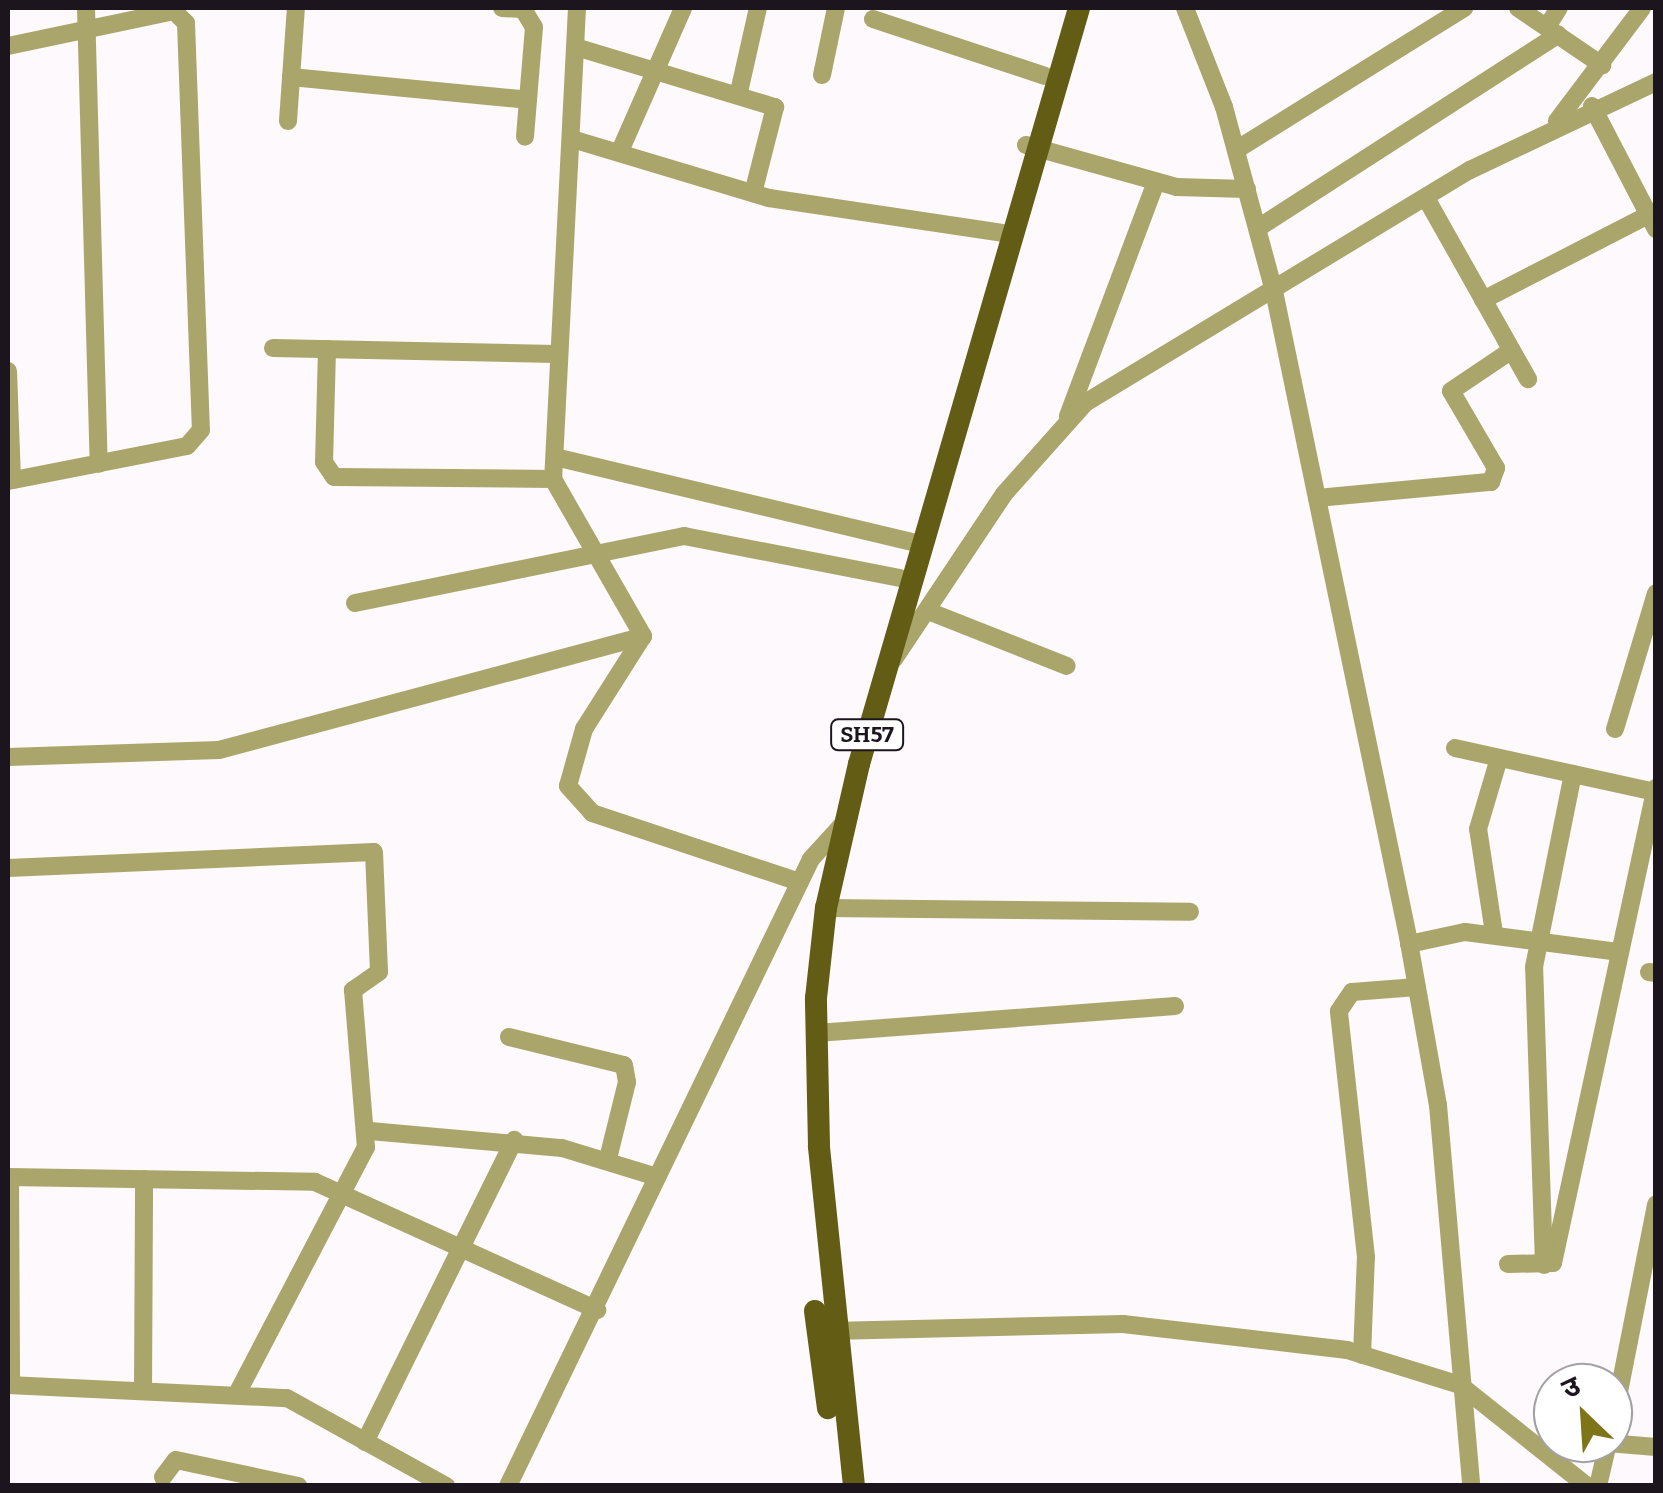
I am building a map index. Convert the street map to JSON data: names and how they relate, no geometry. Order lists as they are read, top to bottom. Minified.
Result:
{"streets":{"main road":["SH57"]},"north":"top left"}
